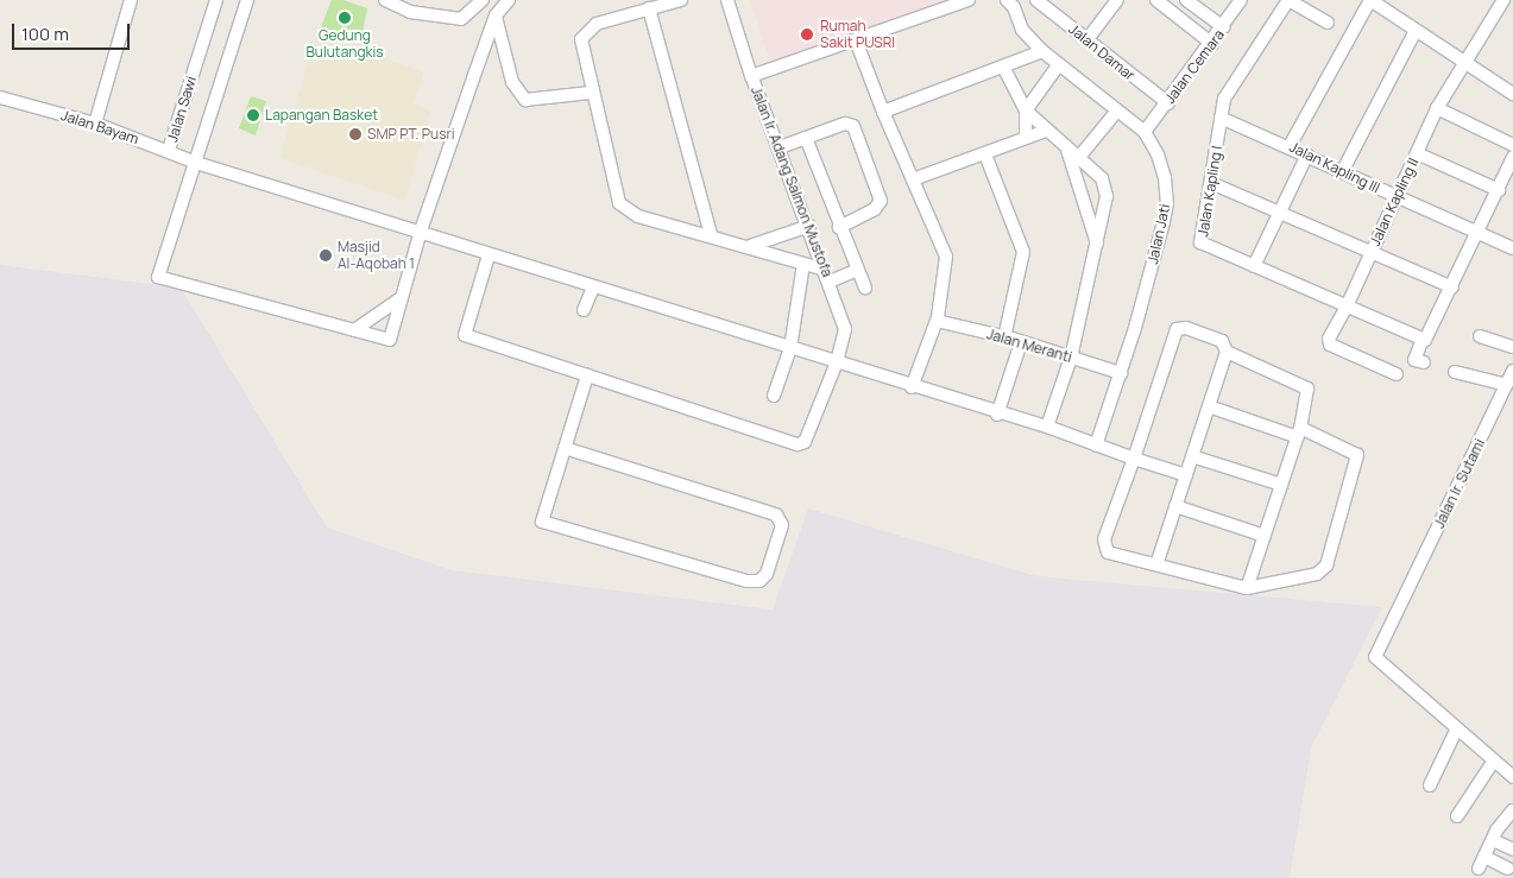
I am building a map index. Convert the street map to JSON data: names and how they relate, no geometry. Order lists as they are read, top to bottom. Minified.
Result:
{"streets":{"street":["Jalan Damar","Jalan Cemara","Jalan Sawi","Jalan Bayam","Jalan Kapling III","Jalan Ir. Adang Salmon Mustofa","Jalan Kapling I","Jalan Kapling II","Jalan Jati","Jalan Meranti","Jalan Ir. Sutami"]},"crossings":[["Jalan Damar","Jalan Cemara"],["Jalan Cemara","Jalan Jati"],["Jalan Sawi","Jalan Bayam"],["Jalan Bayam","Jalan Ir. Adang Salmon Mustofa"],["Jalan Bayam","Jalan Jati"],["Jalan Kapling III","Jalan Kapling I"],["Jalan Kapling III","Jalan Kapling II"],["Jalan Kapling I","Jalan Kapling II"],["Jalan Jati","Jalan Meranti"]],"places":["Gedung Bulutangkis","Rumah Sakit PUSRI","Lapangan Basket","SMP PT. Pusri","Masjid Al-Aqobah 1"],"scale_bar":"100 m"}
